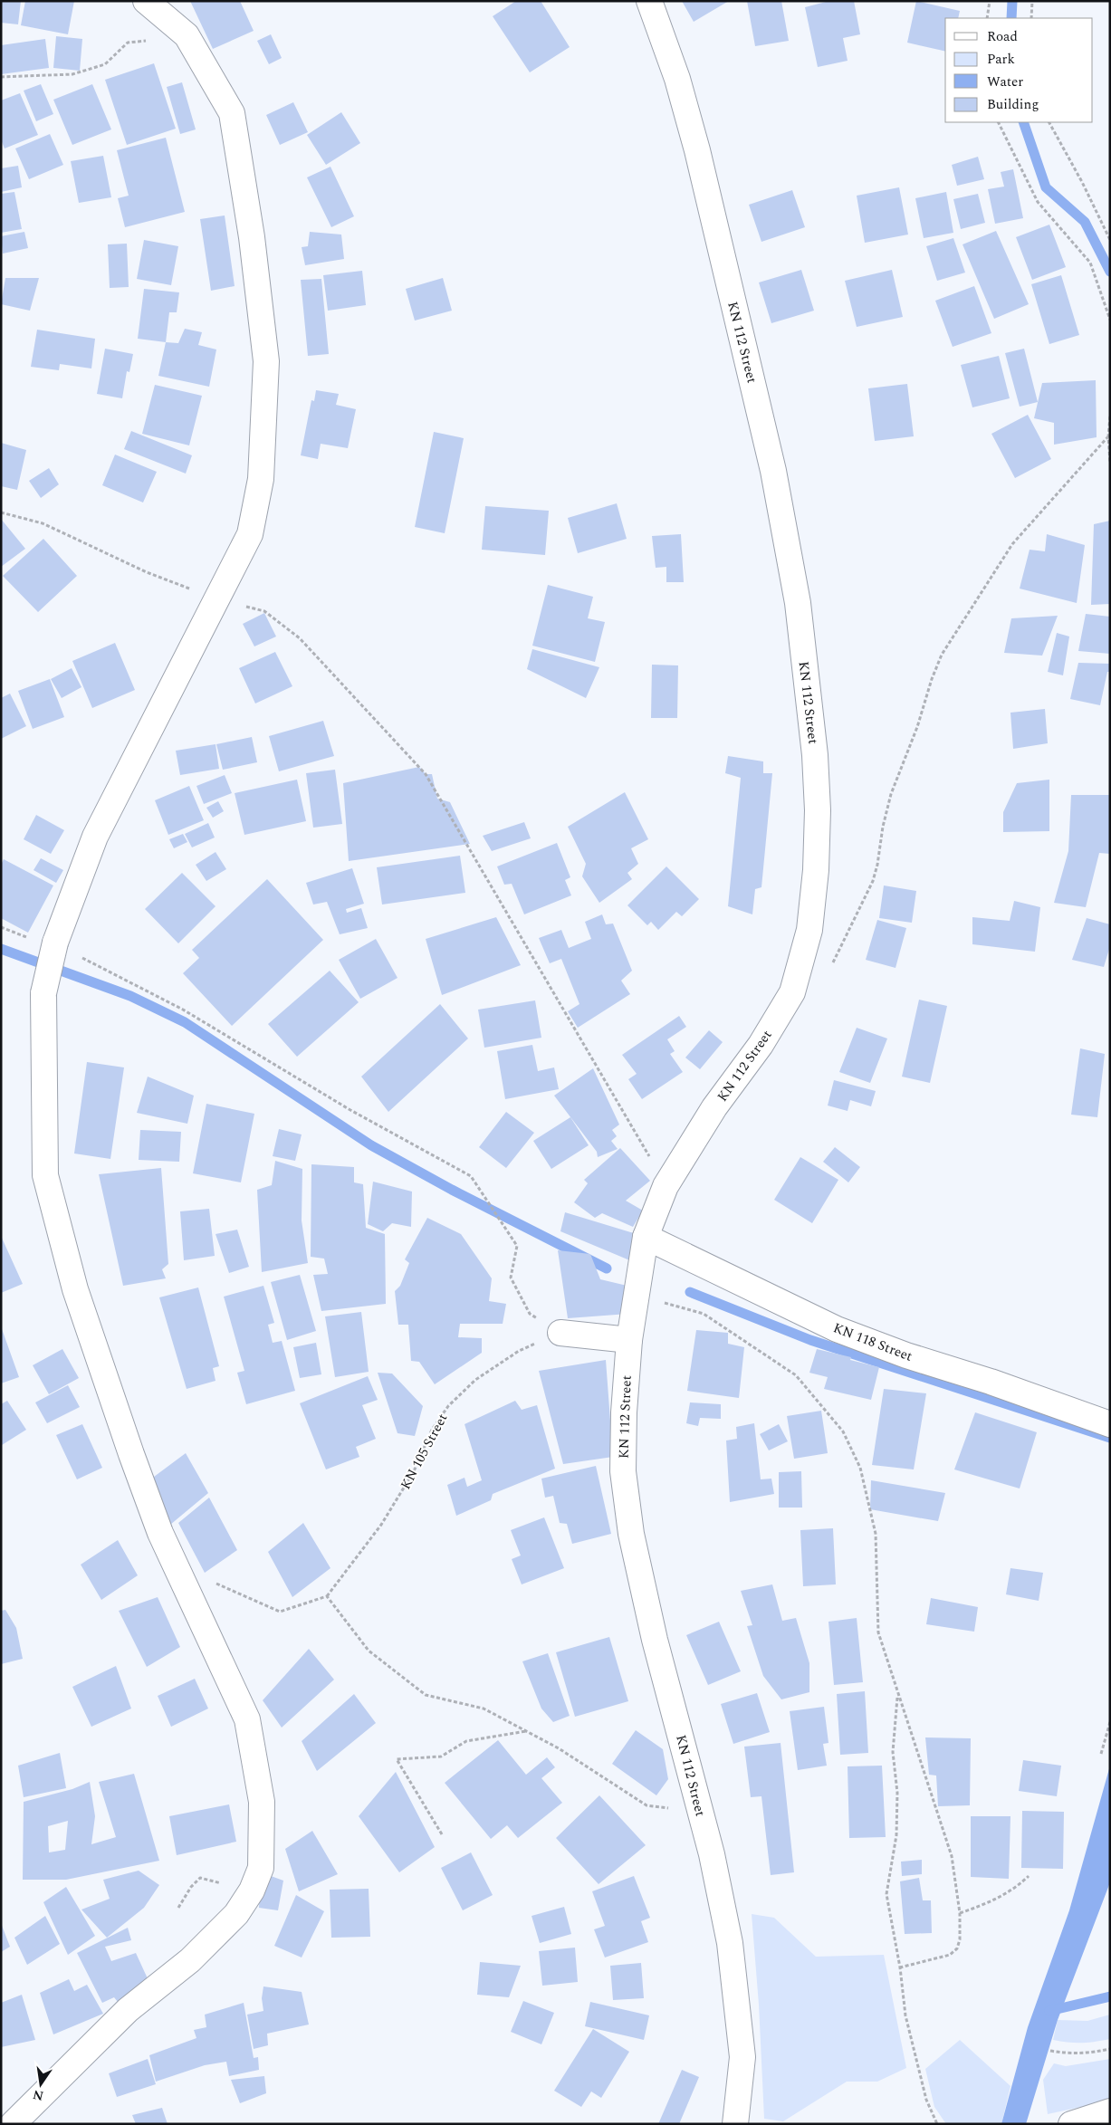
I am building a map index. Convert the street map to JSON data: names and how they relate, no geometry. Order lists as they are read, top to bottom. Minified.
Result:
{"streets":{"street":["KN 112 Street","KN 118 Street"],"path":["KN 105 Street"]},"crossings":[["KN 112 Street","KN 118 Street"]],"legend":["Road","Park","Water","Building"],"north":"bottom"}
